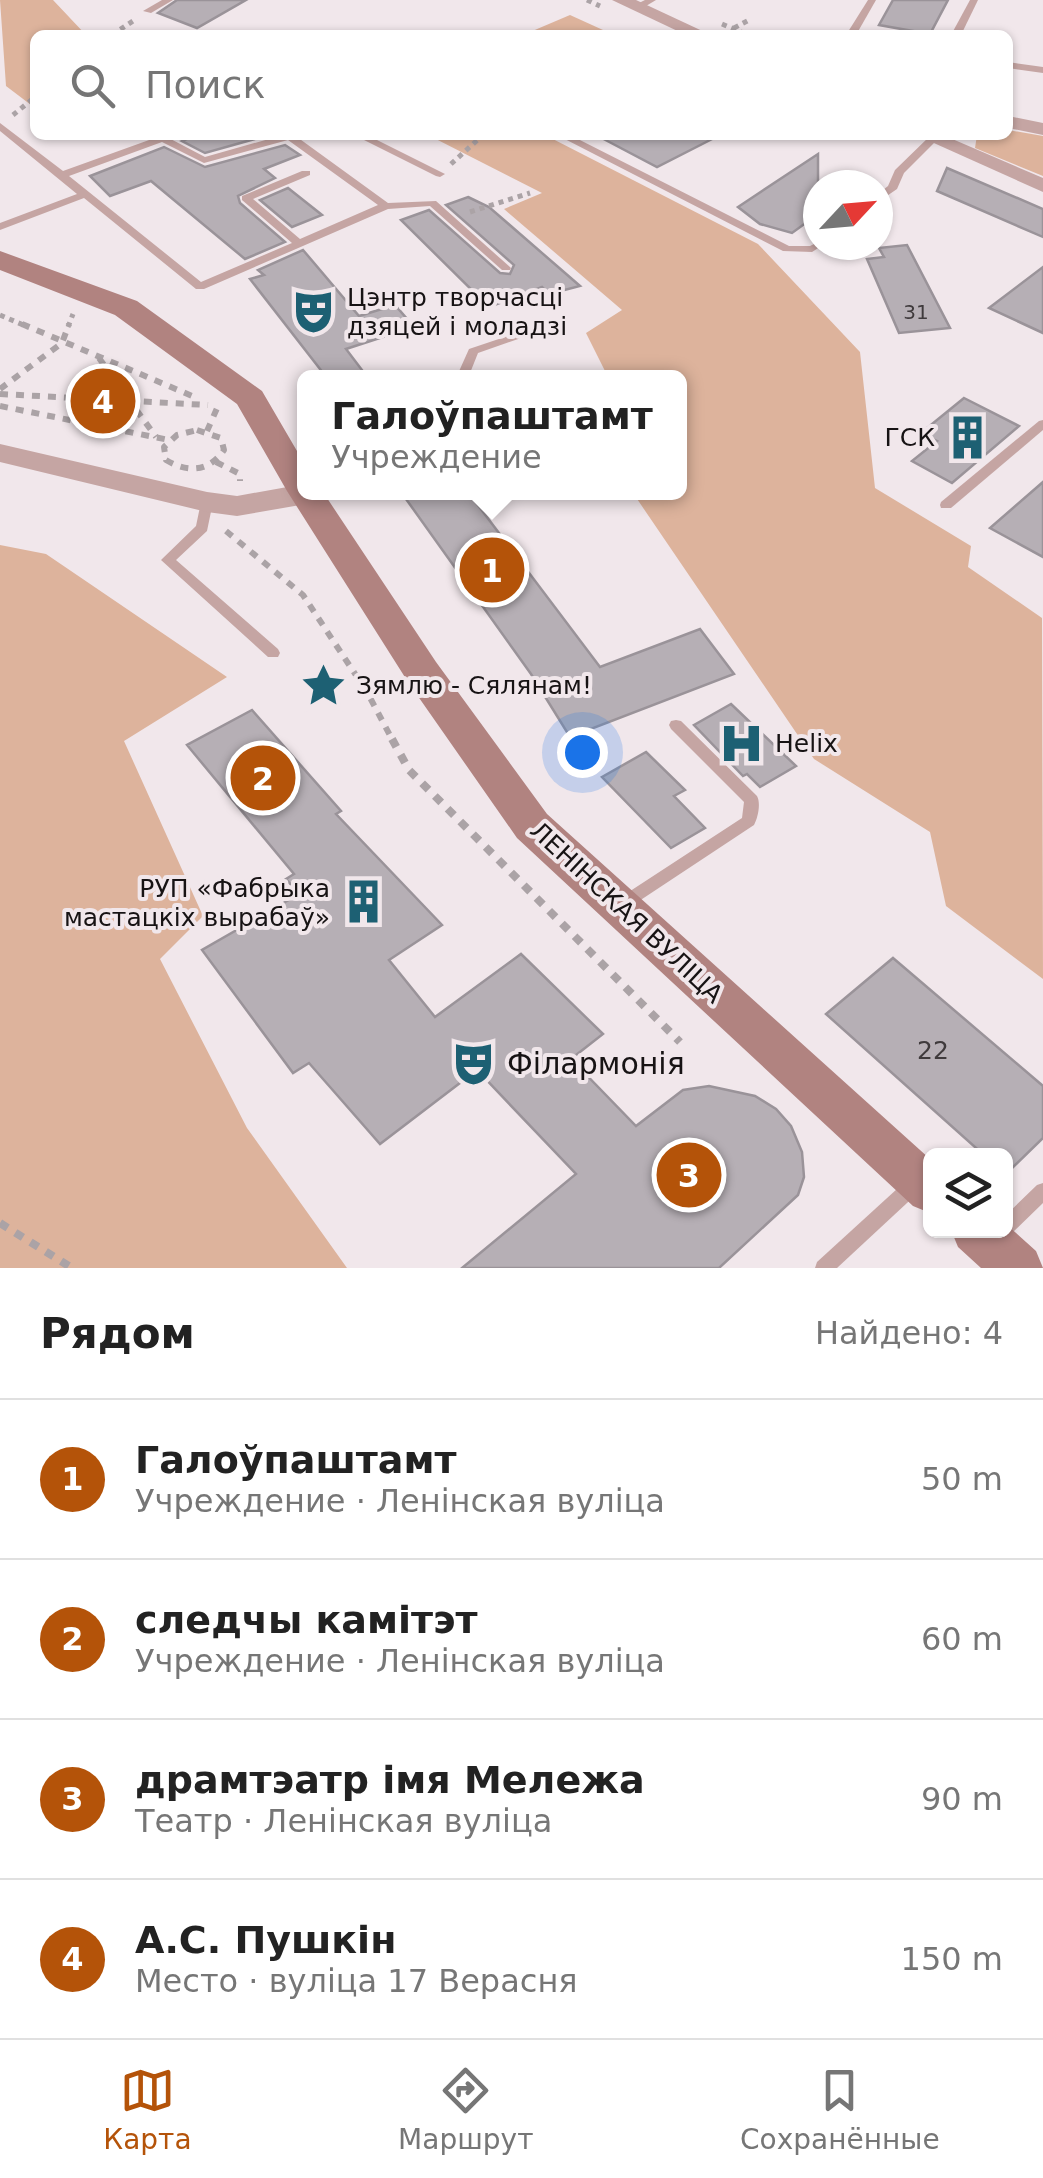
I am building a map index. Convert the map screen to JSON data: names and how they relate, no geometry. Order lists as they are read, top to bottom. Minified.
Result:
{"streets":{"main road":["ЛЕНІНСКАЯ ВУЛІЦА"]},"places":{"theatre":["Цэнтр творчасці дзяцей і моладзі","Філармонія"],"building":["ГСК","РУП «Фабрыка мастацкіх вырабаў»"],"place":["Зямлю - Сялянам!"],"hospital":["Helix"]},"house_numbers":["31","22"],"north":"top right","page":{"search":"Поиск","pins":["4","1","2","3"],"popup":["Галоўпаштамт","Учреждение"],"heading":["Рядом","Найдено: 4"],"list":[{"mark":"1","name":"Галоўпаштамт","note":"Учреждение · Ленінская вуліца","value":"50 m"},{"mark":"2","name":"следчы камітэт","note":"Учреждение · Ленінская вуліца","value":"60 m"},{"mark":"3","name":"драмтэатр імя Мележа","note":"Театр · Ленінская вуліца","value":"90 m"},{"mark":"4","name":"А.С. Пушкін","note":"Место · вуліца 17 Верасня","value":"150 m"}],"nav":["Карта","Маршрут","Сохранённые"]}}
